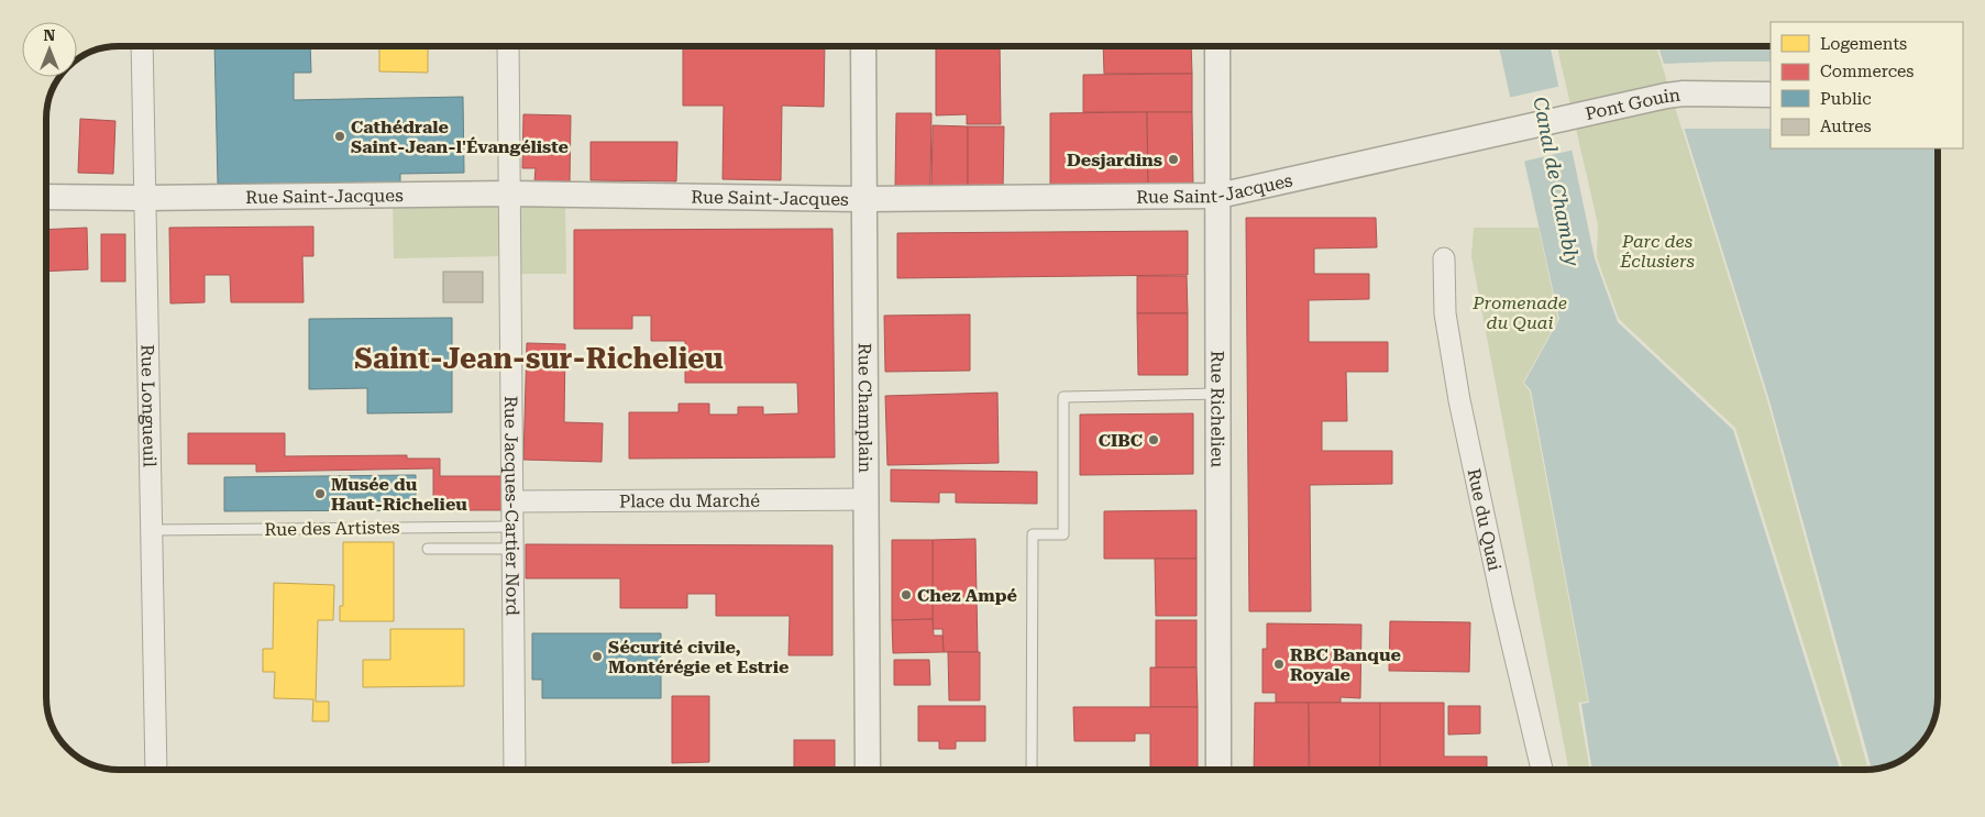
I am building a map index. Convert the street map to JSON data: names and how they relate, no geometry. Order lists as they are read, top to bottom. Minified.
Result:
{"streets":{"street":["Pont Gouin","Rue Saint-Jacques","Rue Longueuil","Rue Champlain","Rue Richelieu","Place du Marché","Rue Jacques-Cartier Nord","Rue du Quai"],"lane":["Rue des Artistes"]},"crossings":[["Pont Gouin","Rue Saint-Jacques"],["Rue Saint-Jacques","Rue Longueuil"],["Rue Saint-Jacques","Rue Champlain"],["Rue Saint-Jacques","Rue Richelieu"],["Rue Saint-Jacques","Rue Jacques-Cartier Nord"],["Rue Longueuil","Rue des Artistes"],["Rue Champlain","Place du Marché"],["Place du Marché","Rue Jacques-Cartier Nord"],["Rue Jacques-Cartier Nord","Rue des Artistes"]],"districts":["Saint-Jean-sur-Richelieu"],"water":["Canal de Chambly"],"parks":["Parc des Éclusiers","Promenade du Quai"],"places":["Cathédrale Saint-Jean-l'Évangéliste","Desjardins","CIBC","Musée du Haut-Richelieu","Chez Ampé","Sécurité civile, Montérégie et Estrie","RBC Banque Royale"],"legend":["Logements","Commerces","Public","Autres"],"north":"top"}
